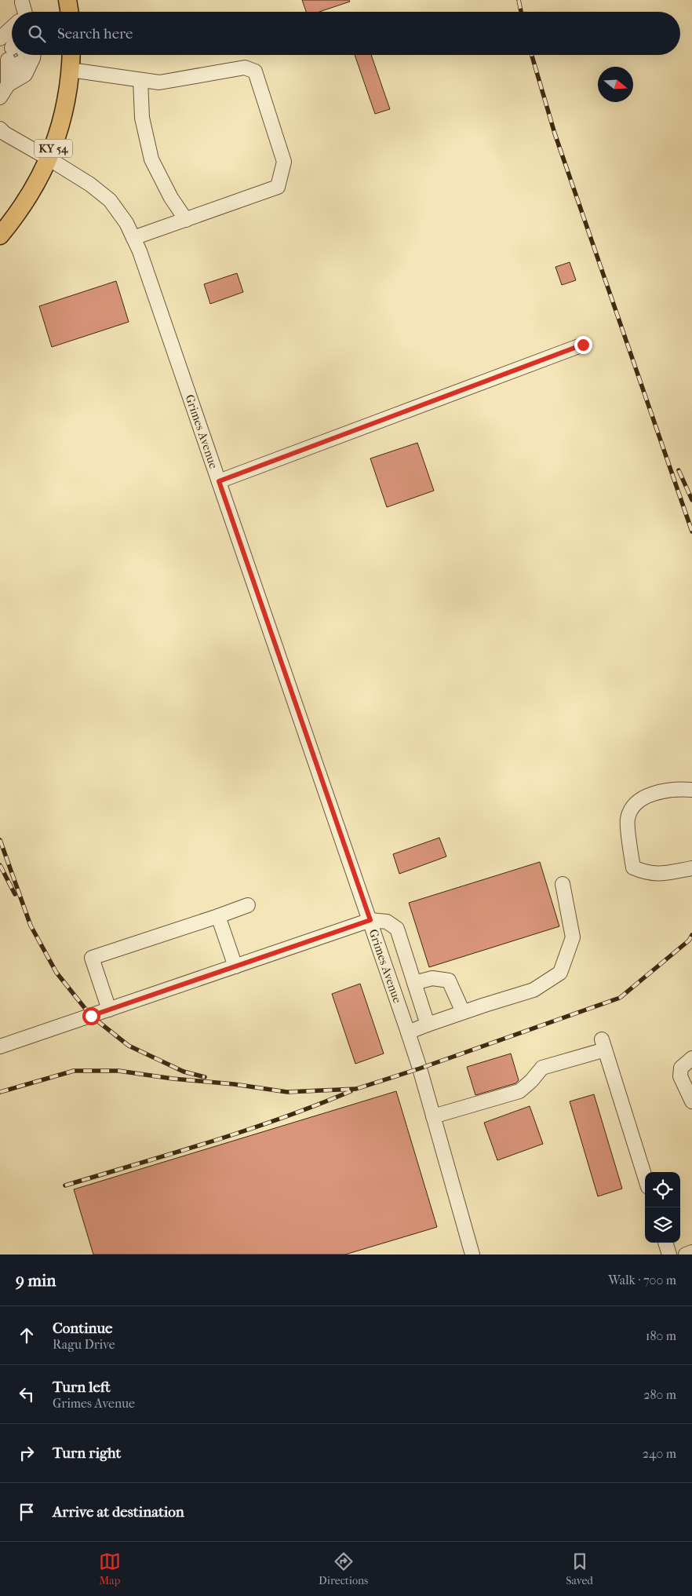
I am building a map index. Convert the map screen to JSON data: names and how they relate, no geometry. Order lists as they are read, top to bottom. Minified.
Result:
{"streets":{"main road":["KY 54"],"street":["Grimes Avenue"]},"crossings":[["KY 54","Grimes Avenue"]],"north":"right","page":{"search":"Search here","heading":["9 min","Walk · 700 m"],"list":[["Continue","Ragu Drive","180 m"],["Turn left","Grimes Avenue","280 m"],["Turn right","240 m"],"Arrive at destination"],"nav":["Map","Directions","Saved"]}}
